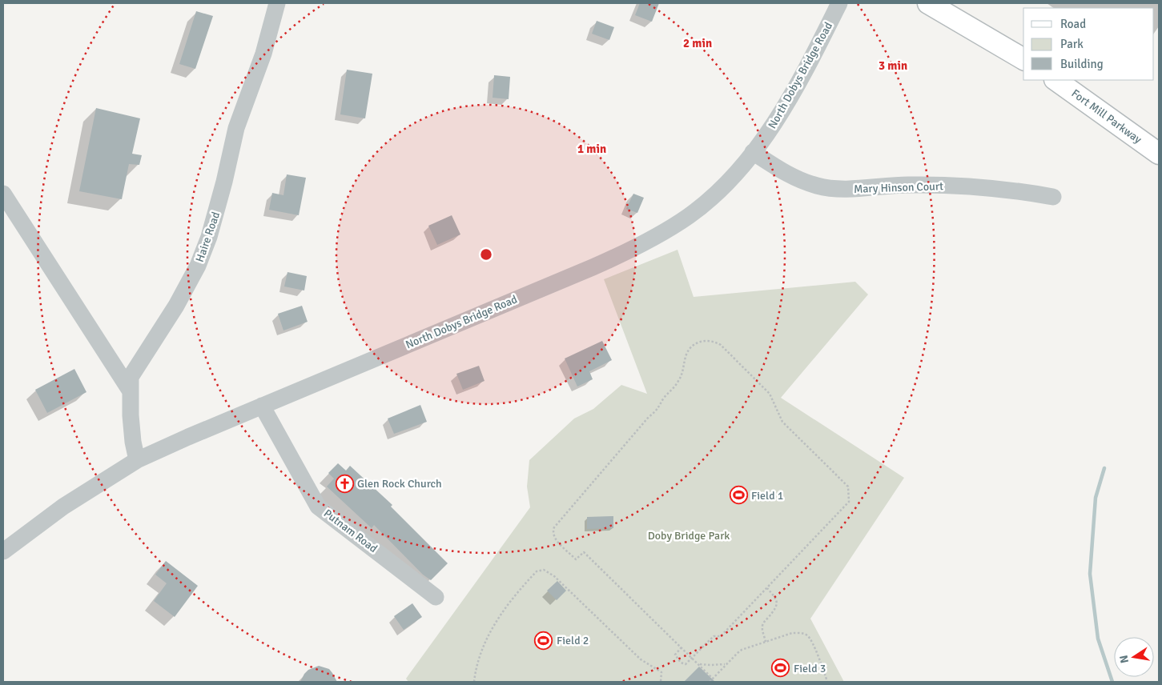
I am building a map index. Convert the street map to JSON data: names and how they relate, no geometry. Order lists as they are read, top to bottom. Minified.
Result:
{"streets":{"main road":["Fort Mill Parkway"],"street":["North Dobys Bridge Road","Mary Hinson Court","Haire Road","Putnam Road"]},"crossings":[["North Dobys Bridge Road","Mary Hinson Court"],["North Dobys Bridge Road","Haire Road"],["North Dobys Bridge Road","Putnam Road"]],"parks":["Doby Bridge Park"],"places":{"church":["Glen Rock Church"],"sports":["Field 1","Field 2","Field 3"]},"legend":["Road","Park","Building"],"north":"left","rings":["2 min","3 min","1 min"]}
